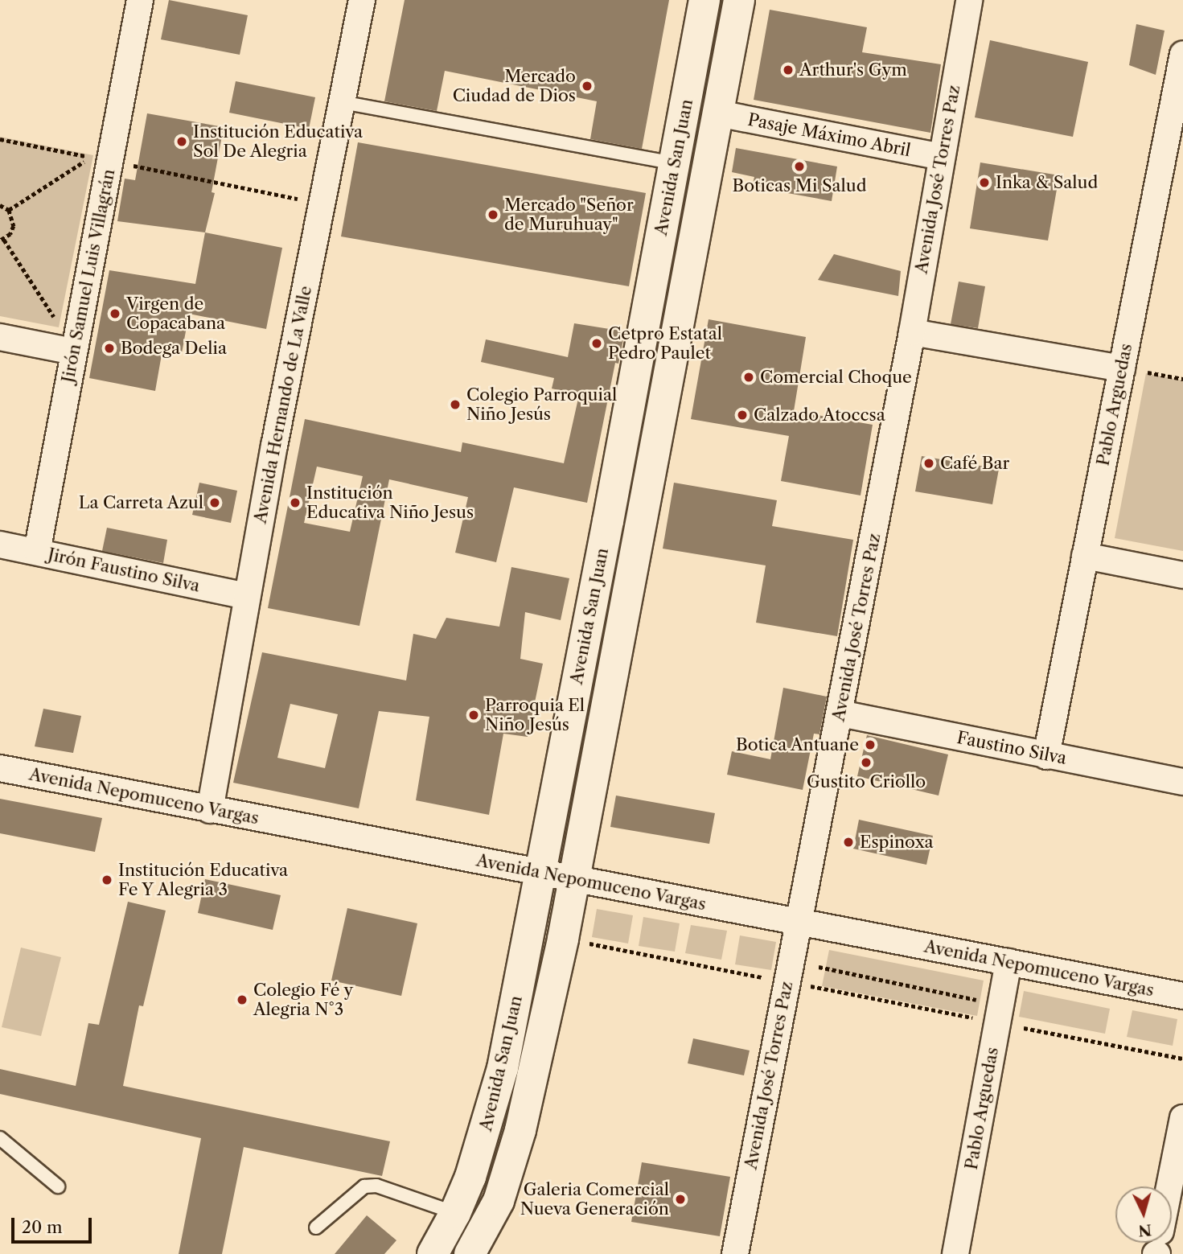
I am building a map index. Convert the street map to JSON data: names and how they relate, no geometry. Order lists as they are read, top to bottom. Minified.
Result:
{"streets":{"main road":["Avenida San Juan"],"street":["Pasaje Máximo Abril","Avenida José Torres Paz","Jirón Samuel Luis Villagrán","Avenida Hernando de La Valle","Pablo Arguedas","Jirón Faustino Silva","Faustino Silva","Avenida Nepomuceno Vargas"]},"crossings":[["Pasaje Máximo Abril","Avenida San Juan"],["Pasaje Máximo Abril","Avenida José Torres Paz"],["Avenida San Juan","Avenida Nepomuceno Vargas"],["Avenida José Torres Paz","Faustino Silva"],["Avenida José Torres Paz","Avenida Nepomuceno Vargas"],["Jirón Samuel Luis Villagrán","Jirón Faustino Silva"],["Avenida Hernando de La Valle","Jirón Faustino Silva"],["Avenida Hernando de La Valle","Avenida Nepomuceno Vargas"],["Pablo Arguedas","Faustino Silva"],["Pablo Arguedas","Avenida Nepomuceno Vargas"]],"places":["Arthur's Gym","Mercado Ciudad de Dios","Institución Educativa Sol De Alegria","Boticas Mi Salud","Inka & Salud","Mercado \"Señor de Muruhuay\"","Virgen de Copacabana","Cetpro Estatal Pedro Paulet","Bodega Delia","Comercial Choque","Colegio Parroquial Niño Jesús","Calzado Atoccsa","Café Bar","La Carreta Azul","Institución Educativa Niño Jesus","Parroquia El Niño Jesús","Botica Antuane","Gustito Criollo","Espinoxa","Institución Educativa Fe Y Alegria 3","Colegio Fé y Alegria N°3","Galeria Comercial Nueva Generación"],"scale_bar":"20 m","north":"bottom"}
